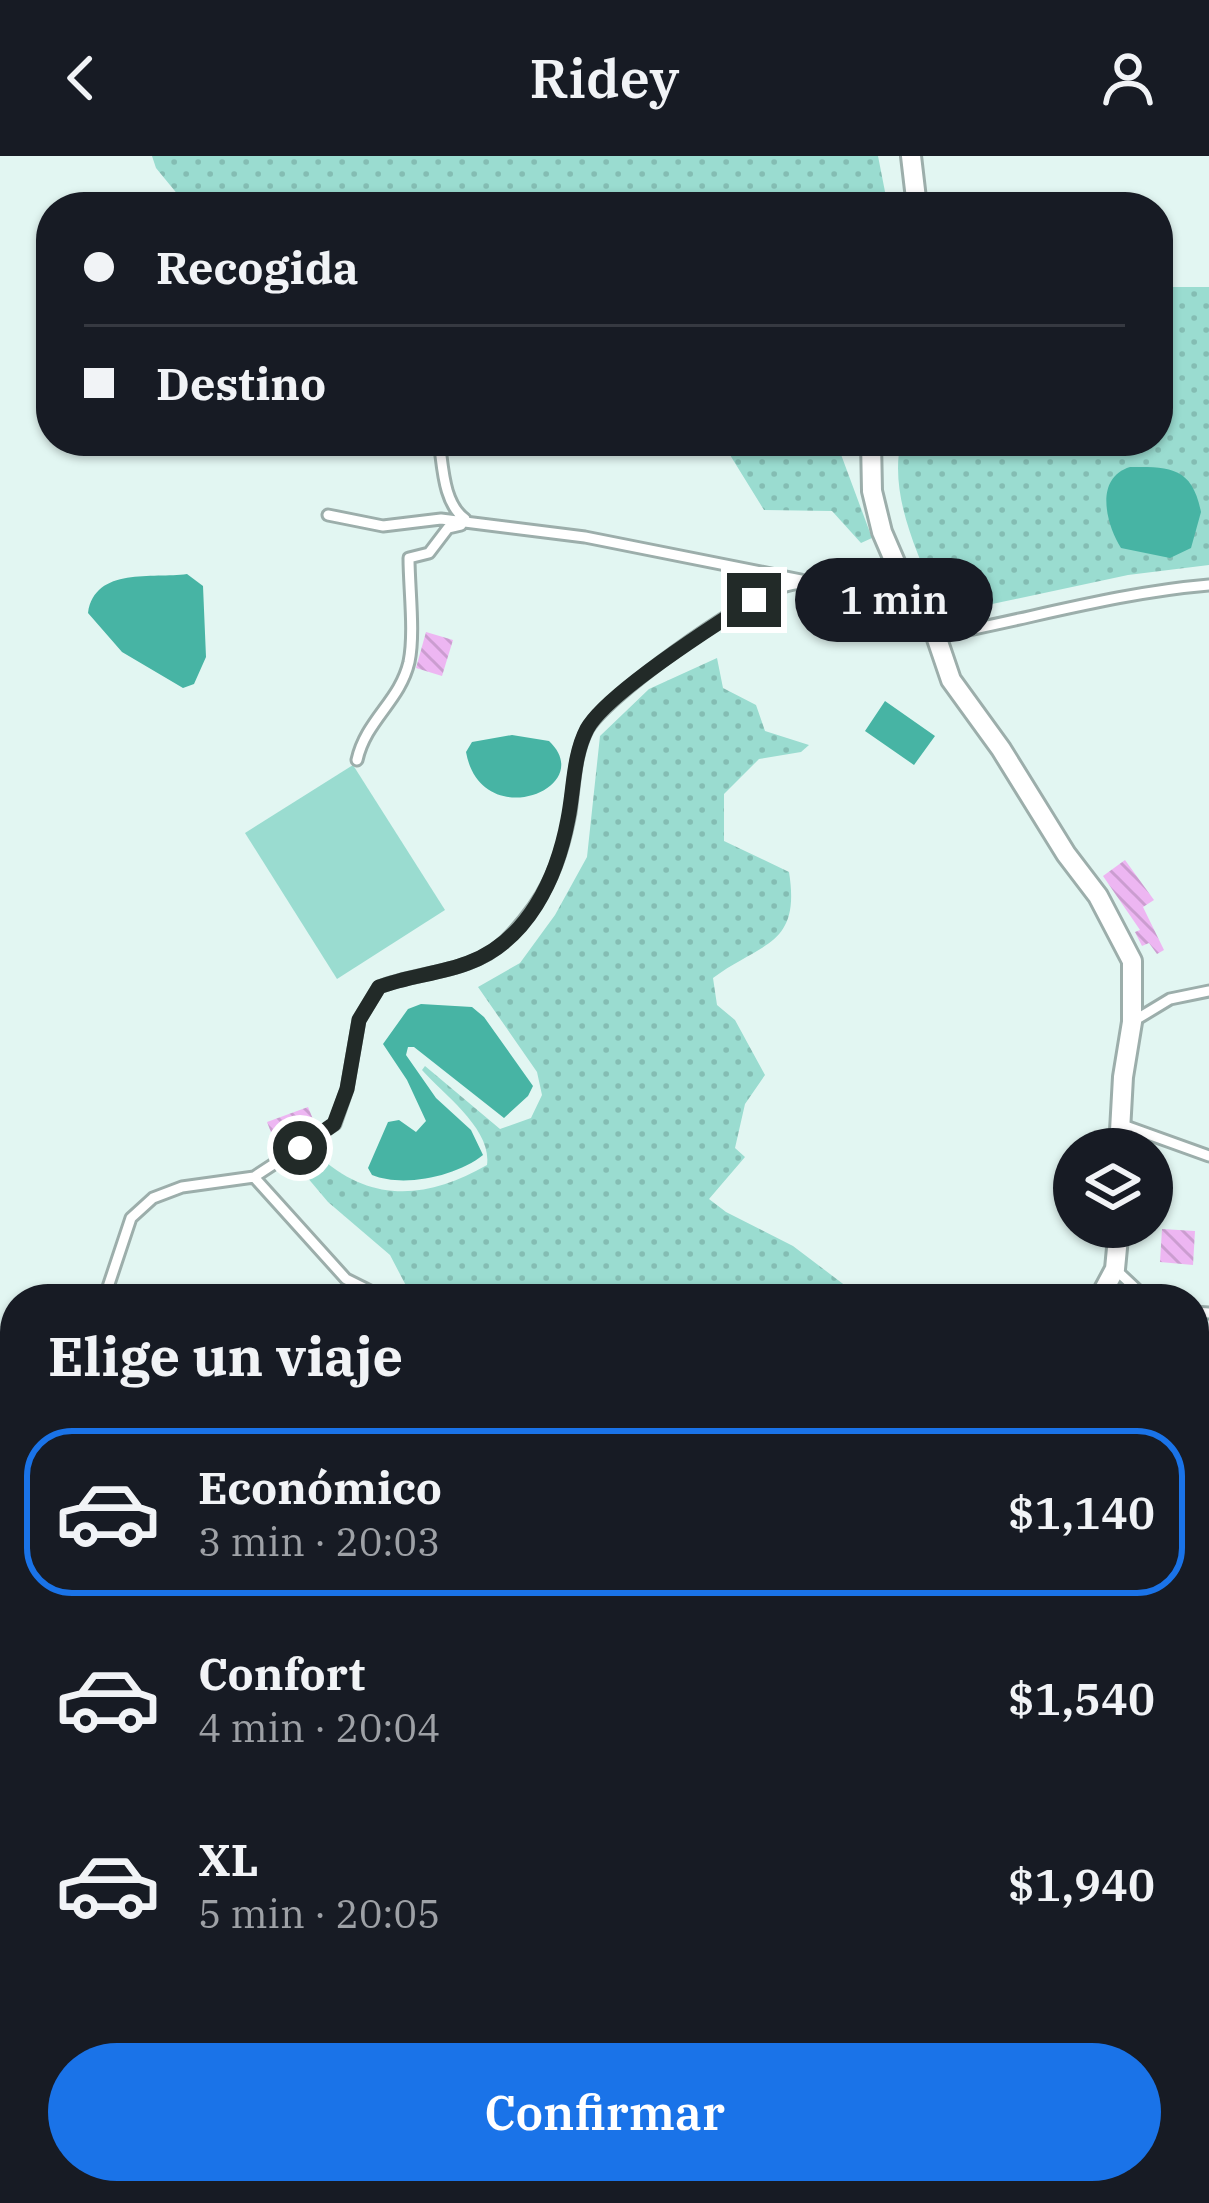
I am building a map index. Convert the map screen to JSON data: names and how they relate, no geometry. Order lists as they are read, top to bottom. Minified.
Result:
{"page":{"header":"Ridey","banner":["Recogida","Destino"],"bubble":"1 min","heading":"Elige un viaje","list":[{"name":"Económico","note":"3 min · 20:03","value":"$1,140"},{"name":"Confort","note":"4 min · 20:04","value":"$1,540"},{"name":"XL","note":"5 min · 20:05","value":"$1,940"}],"buttons":"Confirmar"}}
